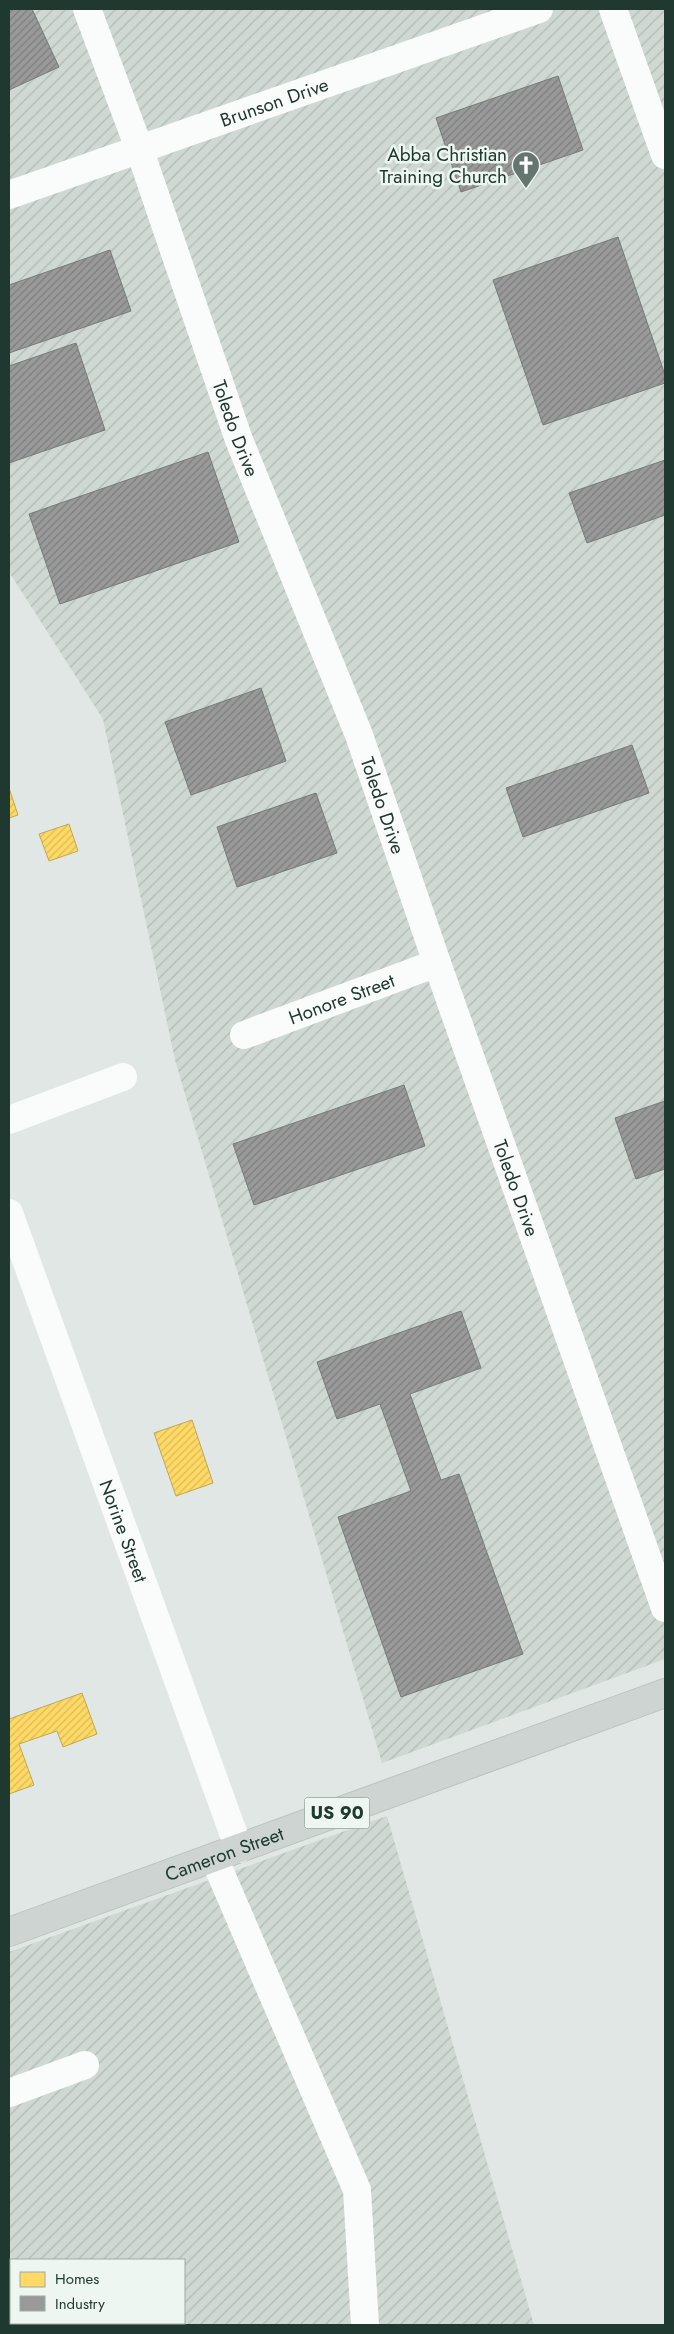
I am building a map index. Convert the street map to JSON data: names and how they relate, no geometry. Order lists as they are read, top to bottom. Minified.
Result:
{"streets":{"main road":["US 90","Cameron Street"],"street":["Brunson Drive","Toledo Drive","Honore Street","Norine Street"]},"crossings":[["Brunson Drive","Toledo Drive"],["Toledo Drive","Honore Street"],["Norine Street","Cameron Street"]],"places":{"church":["Abba Christian Training Church"]},"legend":["Homes","Industry"]}
